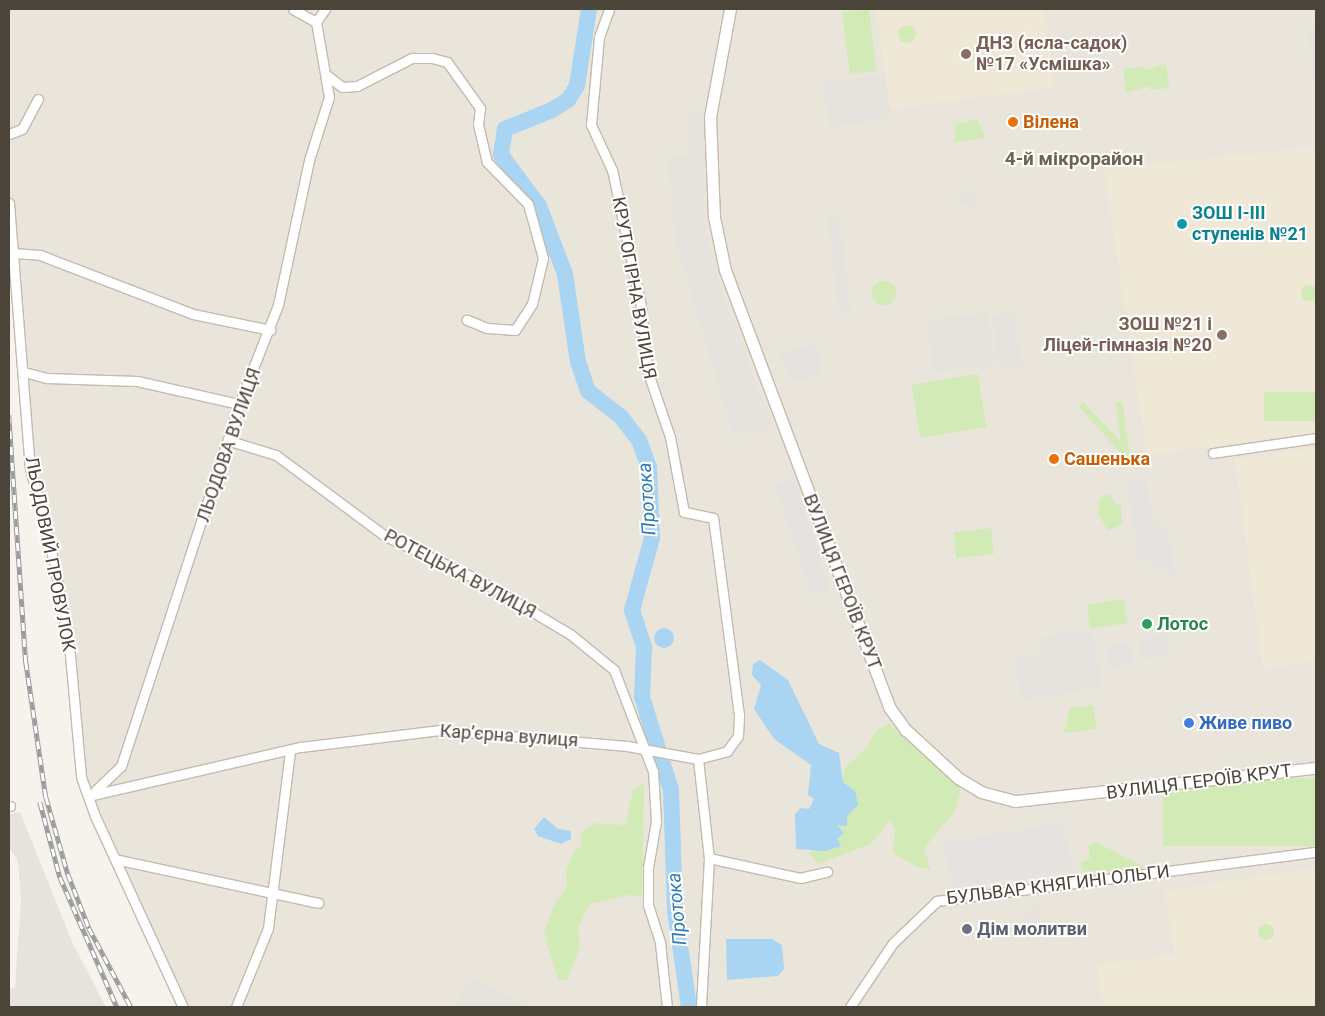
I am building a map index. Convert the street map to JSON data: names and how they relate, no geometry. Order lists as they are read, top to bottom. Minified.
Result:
{"streets":{"street":["КРУТОГІРНА ВУЛИЦЯ","ЛЬОДОВА ВУЛИЦЯ","ЛЬОДОВИЙ ПРОВУЛОК","РОТЕЦЬКА ВУЛИЦЯ","ВУЛИЦЯ ГЕРОЇВ КРУТ","Карʼєрна вулиця","БУЛЬВАР КНЯГИНІ ОЛЬГИ"]},"crossings":[["КРУТОГІРНА ВУЛИЦЯ","Карʼєрна вулиця"],["ЛЬОДОВА ВУЛИЦЯ","ЛЬОДОВИЙ ПРОВУЛОК"],["ЛЬОДОВА ВУЛИЦЯ","РОТЕЦЬКА ВУЛИЦЯ"],["ЛЬОДОВА ВУЛИЦЯ","Карʼєрна вулиця"],["ЛЬОДОВИЙ ПРОВУЛОК","Карʼєрна вулиця"],["РОТЕЦЬКА ВУЛИЦЯ","Карʼєрна вулиця"]],"districts":["4-й мікрорайон"],"water":["Протока"],"places":["ДНЗ (ясла-садок) №17 «Усмішка»","Вілена","ЗОШ І-ІІІ ступенів №21","ЗОШ №21 і Ліцей-гімназія №20","Сашенька","Лотос","Живе пиво","Дім молитви"]}
